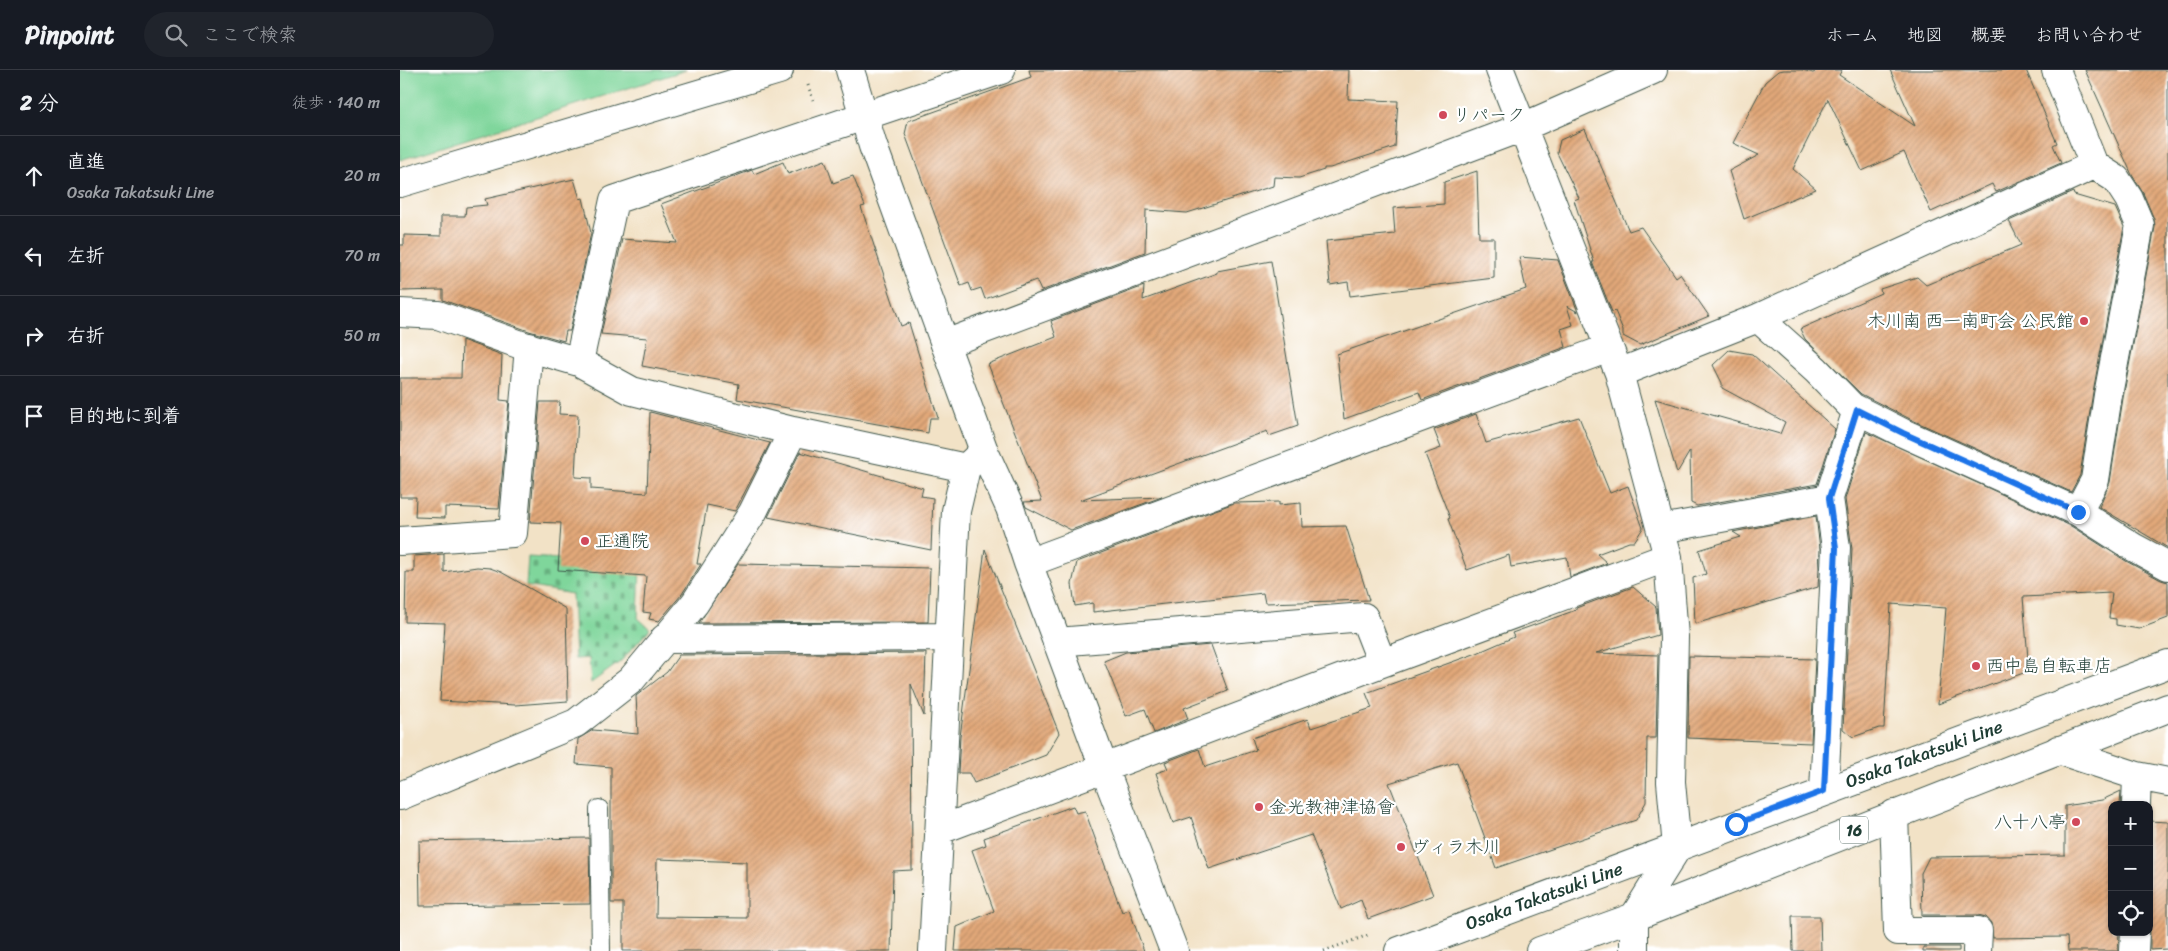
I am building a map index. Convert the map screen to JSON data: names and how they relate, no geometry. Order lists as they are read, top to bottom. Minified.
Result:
{"streets":{"street":["Osaka Takatsuki Line","16"]},"places":["リパーク","木川南 西一南町会 公民館","正通院","西中島自転車店","金光教神津協會","八十八亭","ヴィラ木川"],"page":{"header":"Pinpoint","search":"ここで検索","nav":["ホーム","地図","概要","お問い合わせ"],"heading":["2 分","徒歩 · 140 m"],"list":[["直進","Osaka Takatsuki Line","20 m"],["左折","70 m"],["右折","50 m"],"目的地に到着"],"map_buttons":["+","−"]}}
